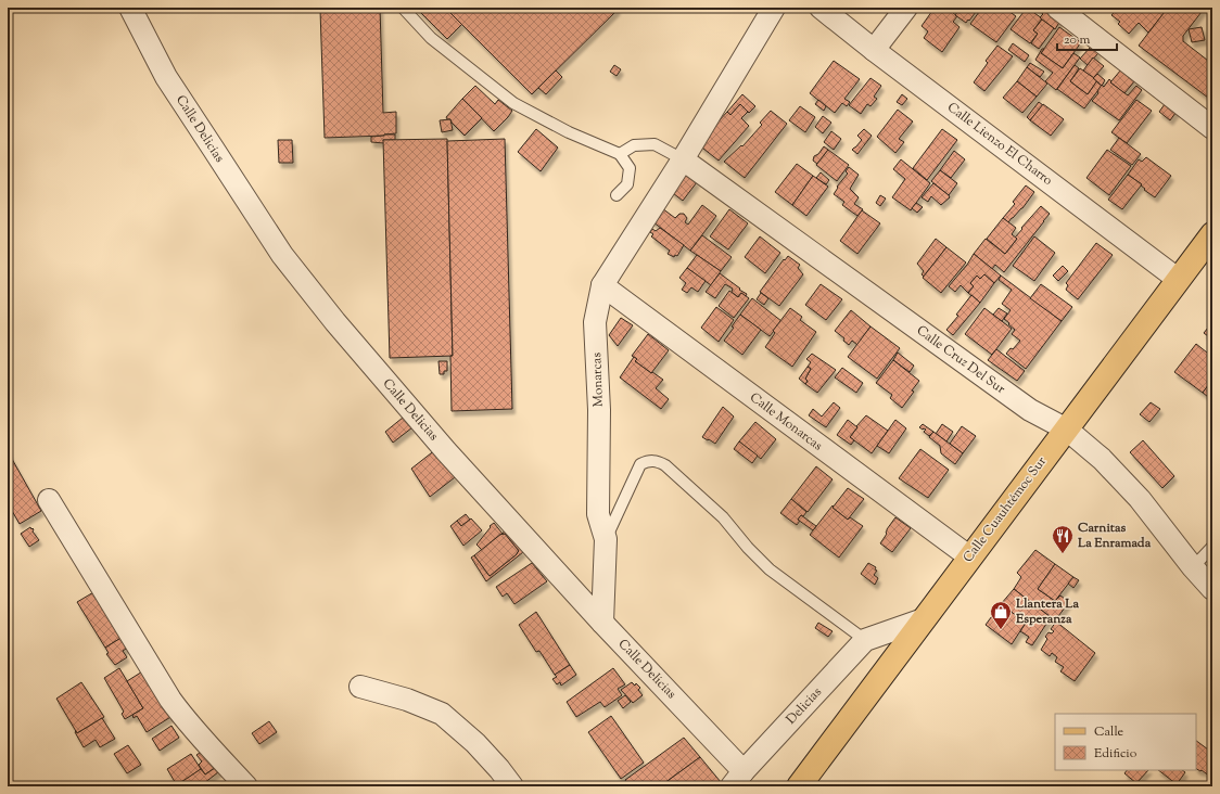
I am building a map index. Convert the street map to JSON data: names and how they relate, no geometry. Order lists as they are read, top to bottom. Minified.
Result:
{"streets":{"main road":["Calle Cuauhtémoc Sur"],"street":["Calle Delicias","Calle Lienzo El Charro","Calle Cruz Del Sur","Monarcas","Calle Monarcas","Delicias"]},"crossings":[["Calle Delicias","Monarcas"],["Calle Delicias","Delicias"],["Calle Lienzo El Charro","Calle Cuauhtémoc Sur"],["Calle Cruz Del Sur","Monarcas"],["Calle Cruz Del Sur","Calle Cuauhtémoc Sur"],["Monarcas","Calle Monarcas"],["Calle Monarcas","Calle Cuauhtémoc Sur"]],"places":{"restaurant":["Carnitas La Enramada"],"shop":["Llantera La Esperanza"]},"legend":["Calle","Edificio"],"scale_bar":"20 m"}
